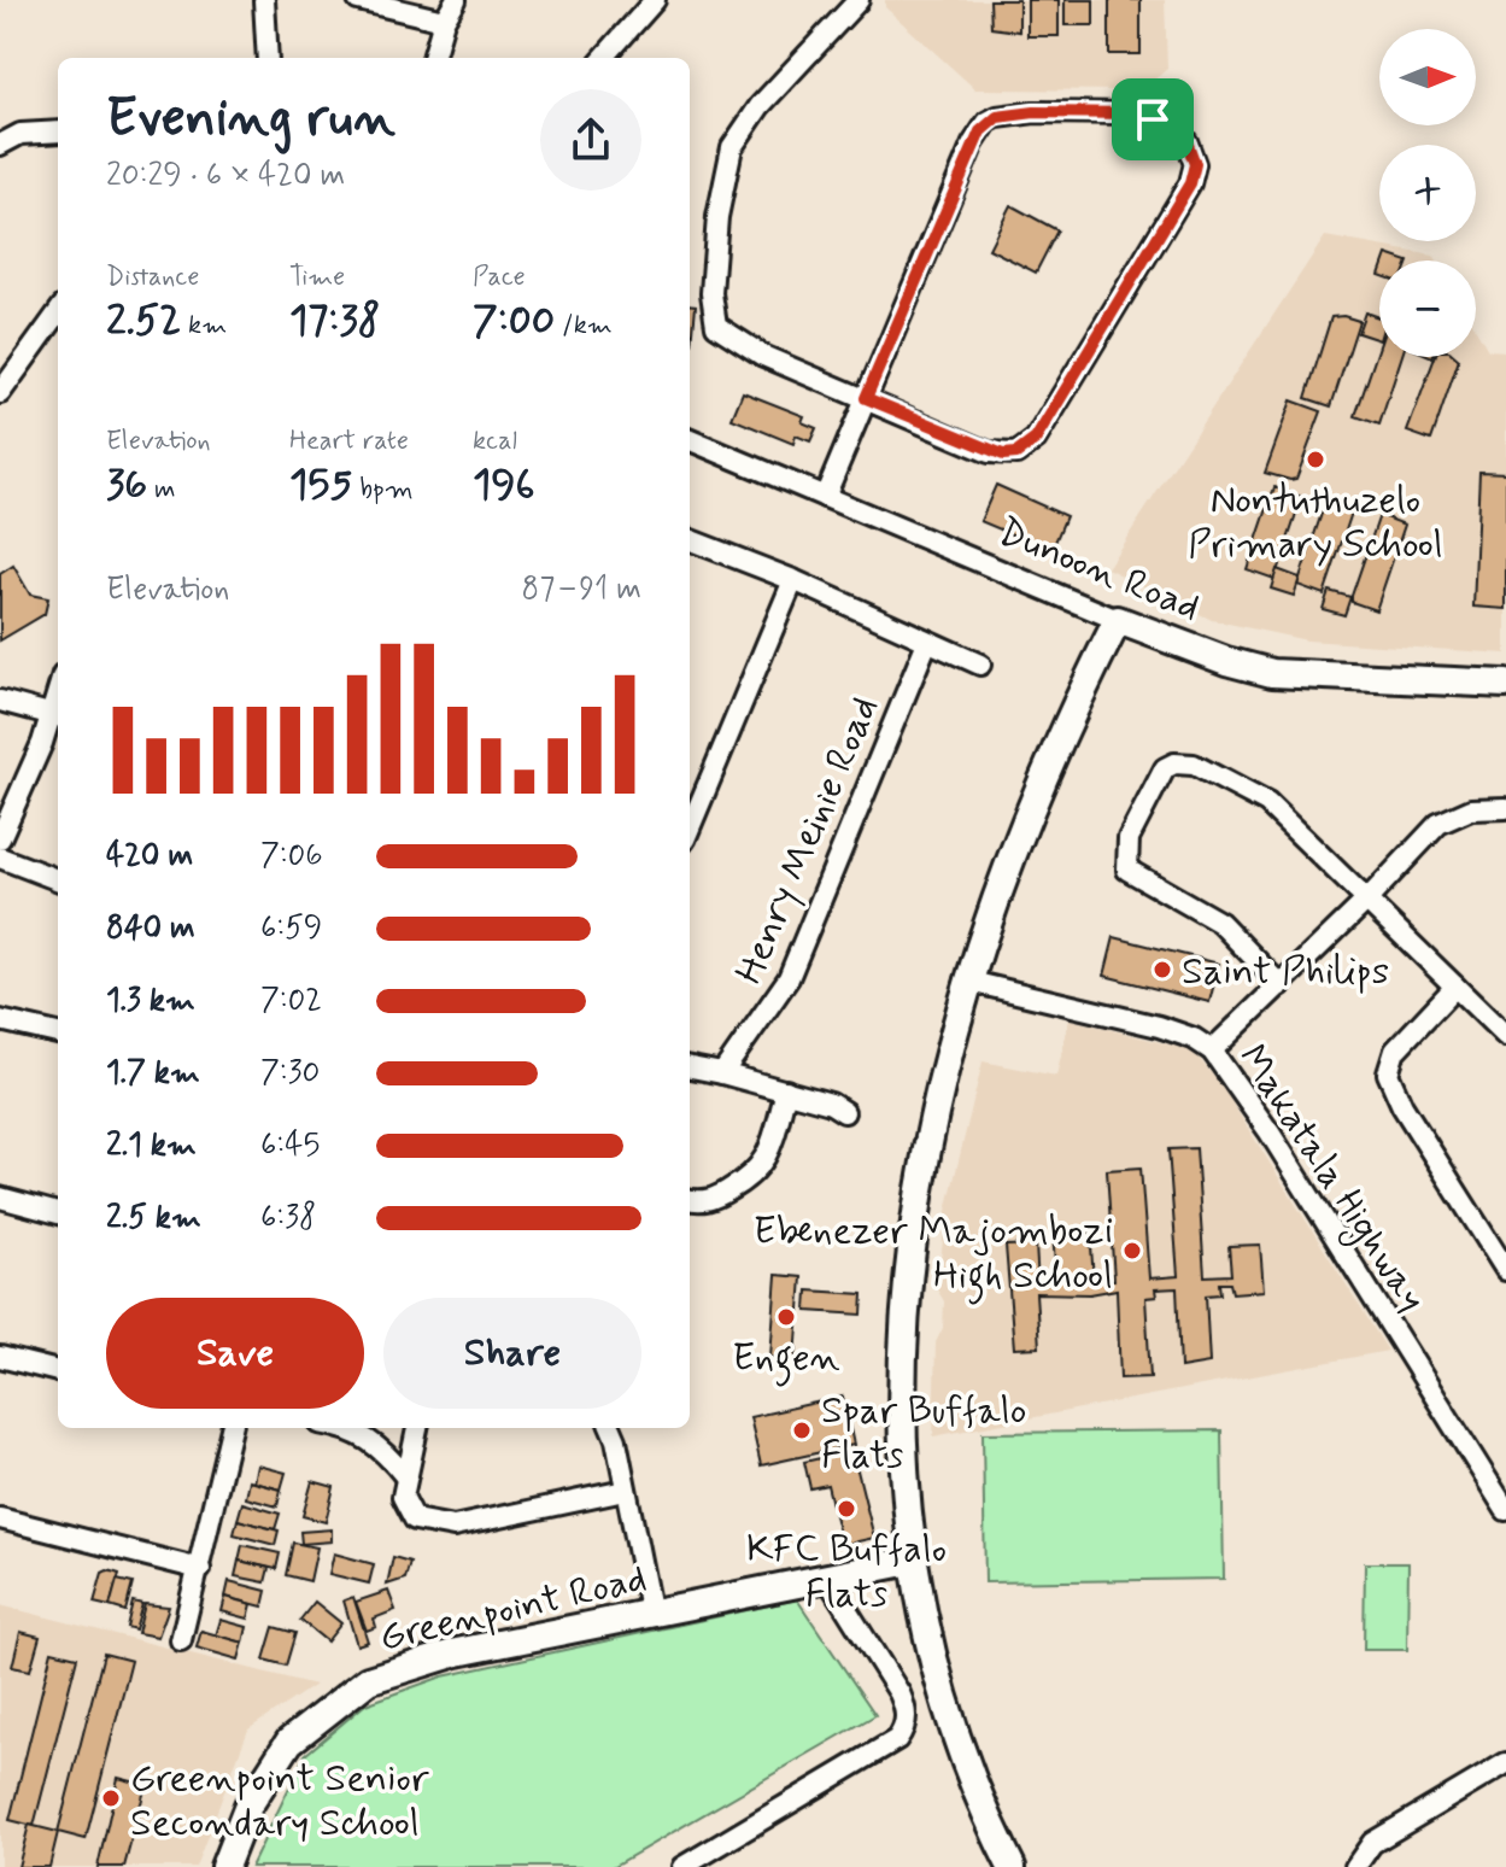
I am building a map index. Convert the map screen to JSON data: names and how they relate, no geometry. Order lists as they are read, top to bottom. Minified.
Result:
{"streets":{"street":["Dunoon Road","Henry Meinie Road","Makatala Highway","Greenpoint Road"]},"places":["Nontuthuzelo Primary School","Saint Philips","Ebenezer Majombozi High School","Engen","Spar Buffalo Flats","KFC Buffalo Flats","Greenpoint Senior Secondary School"],"north":"right","page":{"map_buttons":["+","−"],"heading":["Evening run","20:29 · 6 × 420 m"],"stats":[["Distance","2.52 km"],["Time","17:38"],["Pace","7:00 /km"],["Elevation","36 m"],["Heart rate","155 bpm"],["kcal","196"]],"chart":["Elevation","87–91 m"],"list":[{"name":"420 m","note":"7:06"},{"name":"840 m","note":"6:59"},{"name":"1.3 km","note":"7:02"},{"name":"1.7 km","note":"7:30"},{"name":"2.1 km","note":"6:45"},{"name":"2.5 km","note":"6:38"}],"buttons":["Save","Share"]}}
